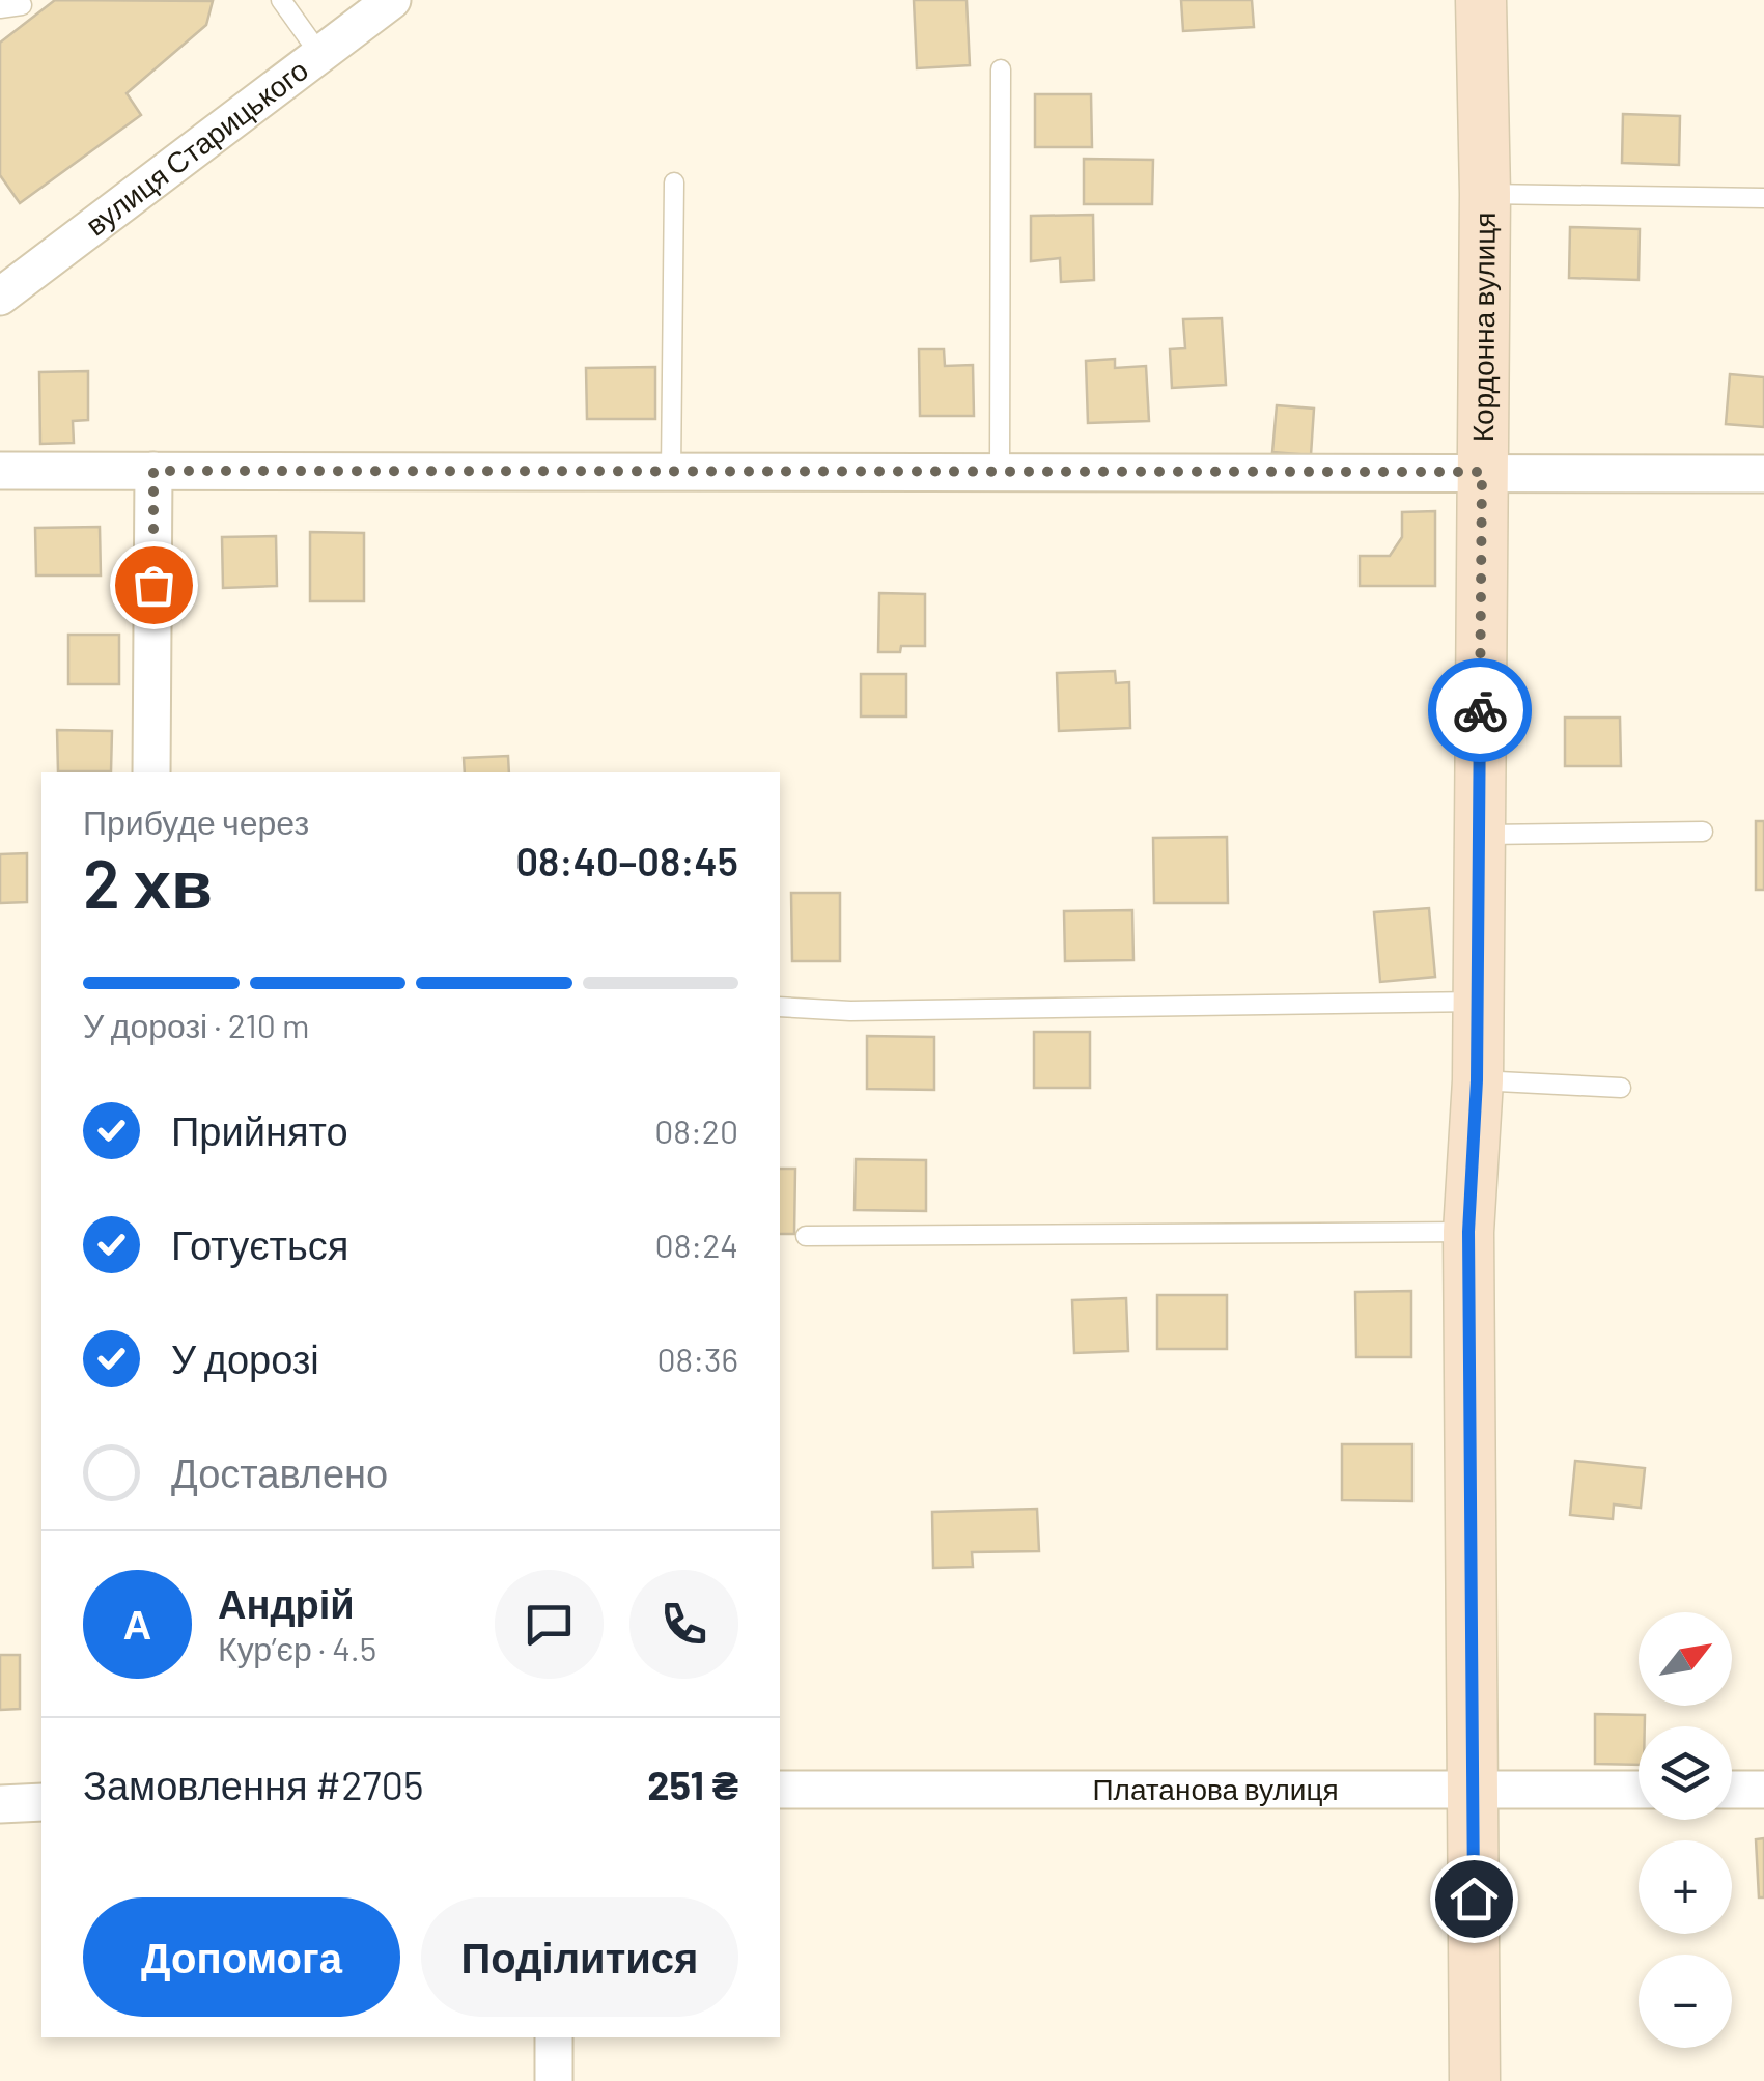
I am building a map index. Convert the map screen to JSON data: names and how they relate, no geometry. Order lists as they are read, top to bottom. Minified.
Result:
{"streets":{"main road":["Кордонна вулиця"],"street":["вулиця Старицького","Платанова вулиця"]},"crossings":[["Кордонна вулиця","Платанова вулиця"]],"north":"top right","page":{"heading":["2 хв","Прибуде через","08:40–08:45"],"panel":["Андрій","Кур’єр · 4.5","Замовлення #2705","251 ₴"],"bar":"У дорозі · 210 m","list":[["Прийнято","08:20"],["Готується","08:24"],["У дорозі","08:36"],"Доставлено"],"round":"А","map_buttons":["+","−"],"buttons":["Допомога","Поділитися"]}}
